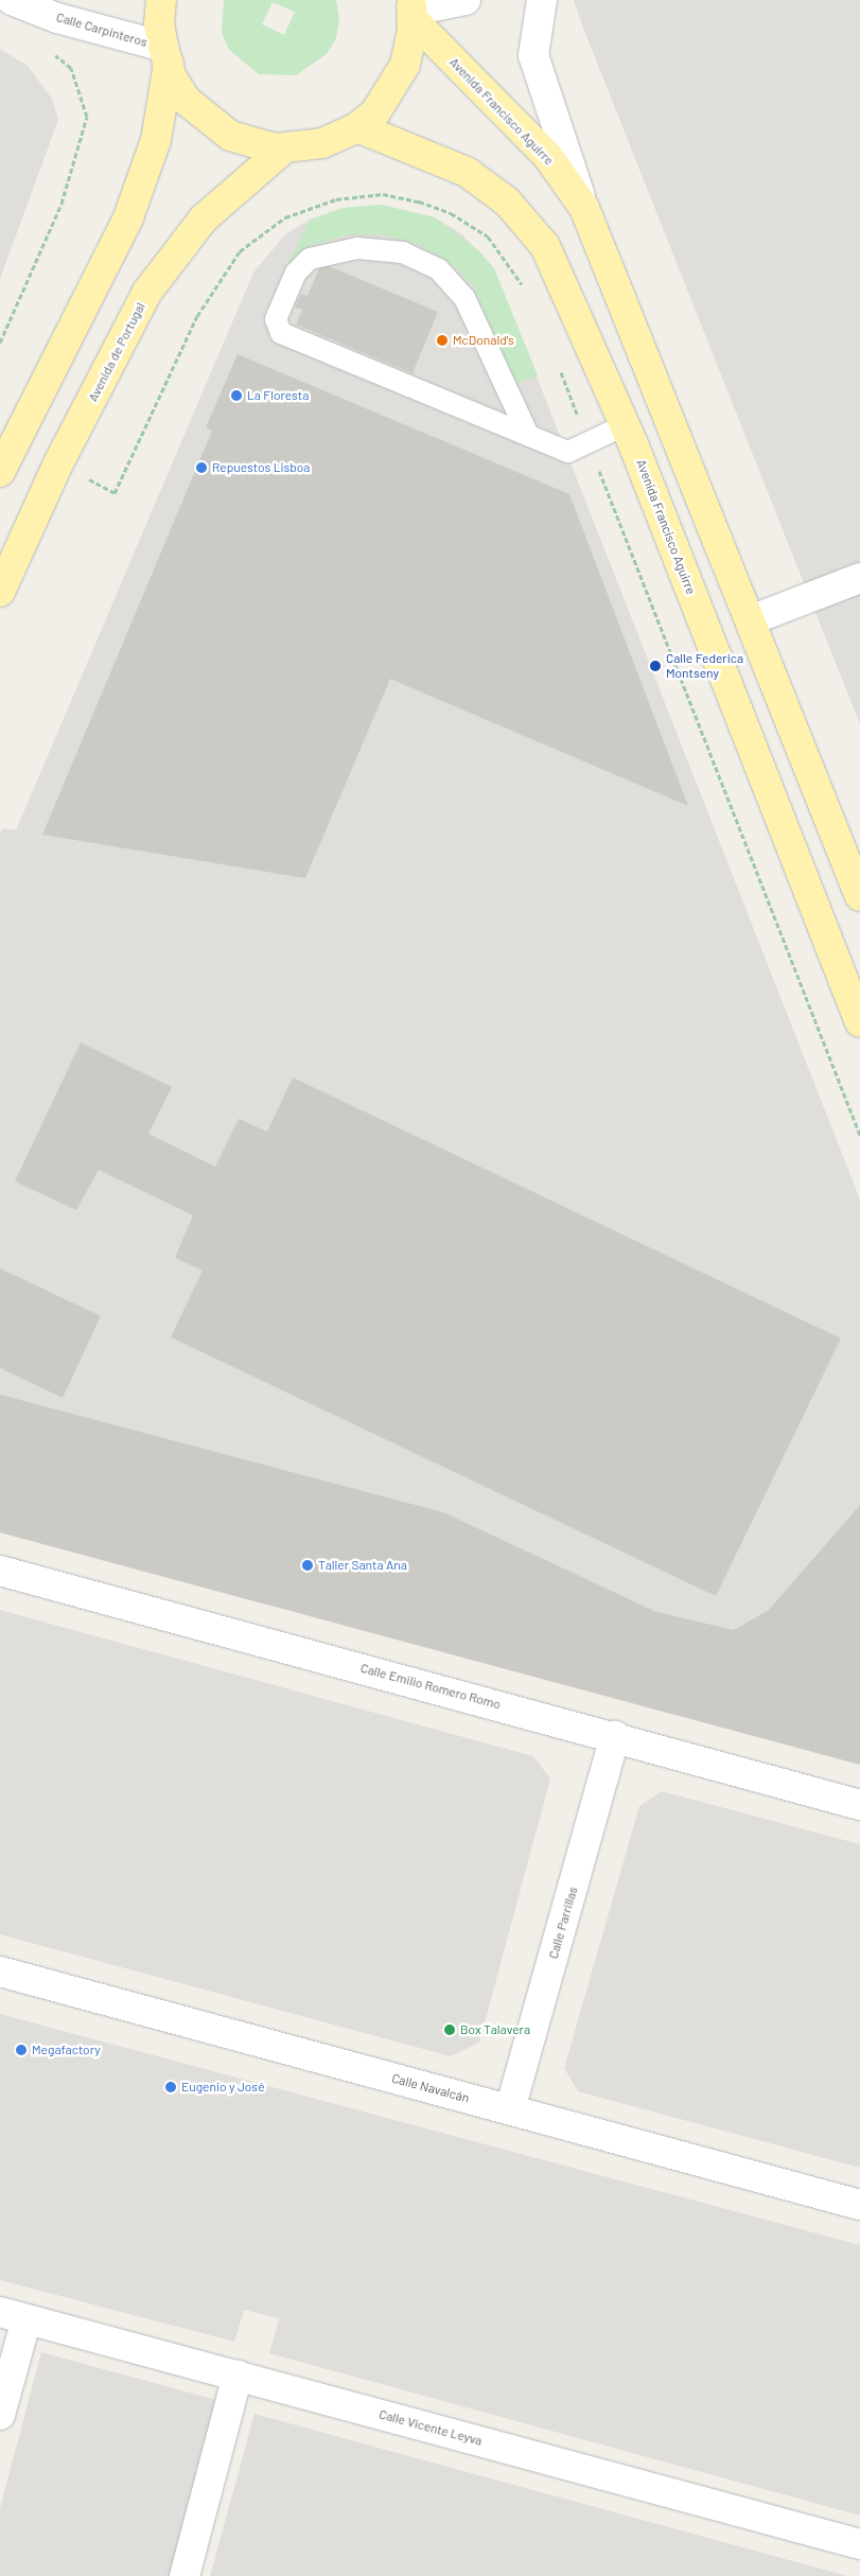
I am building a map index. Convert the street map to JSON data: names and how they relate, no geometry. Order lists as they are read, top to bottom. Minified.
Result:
{"streets":{"main road":["Avenida Francisco Aguirre","Avenida de Portugal"],"street":["Calle Carpinteros","Calle Emilio Romero Romo","Calle Parrillas","Calle Navalcán","Calle Vicente Leyva"]},"crossings":[["Calle Emilio Romero Romo","Calle Parrillas"],["Calle Parrillas","Calle Navalcán"]],"places":["McDonald's","La Floresta","Repuestos Lisboa","Calle Federica Montseny","Taller Santa Ana","Box Talavera","Megafactory","Eugenio y José"]}
